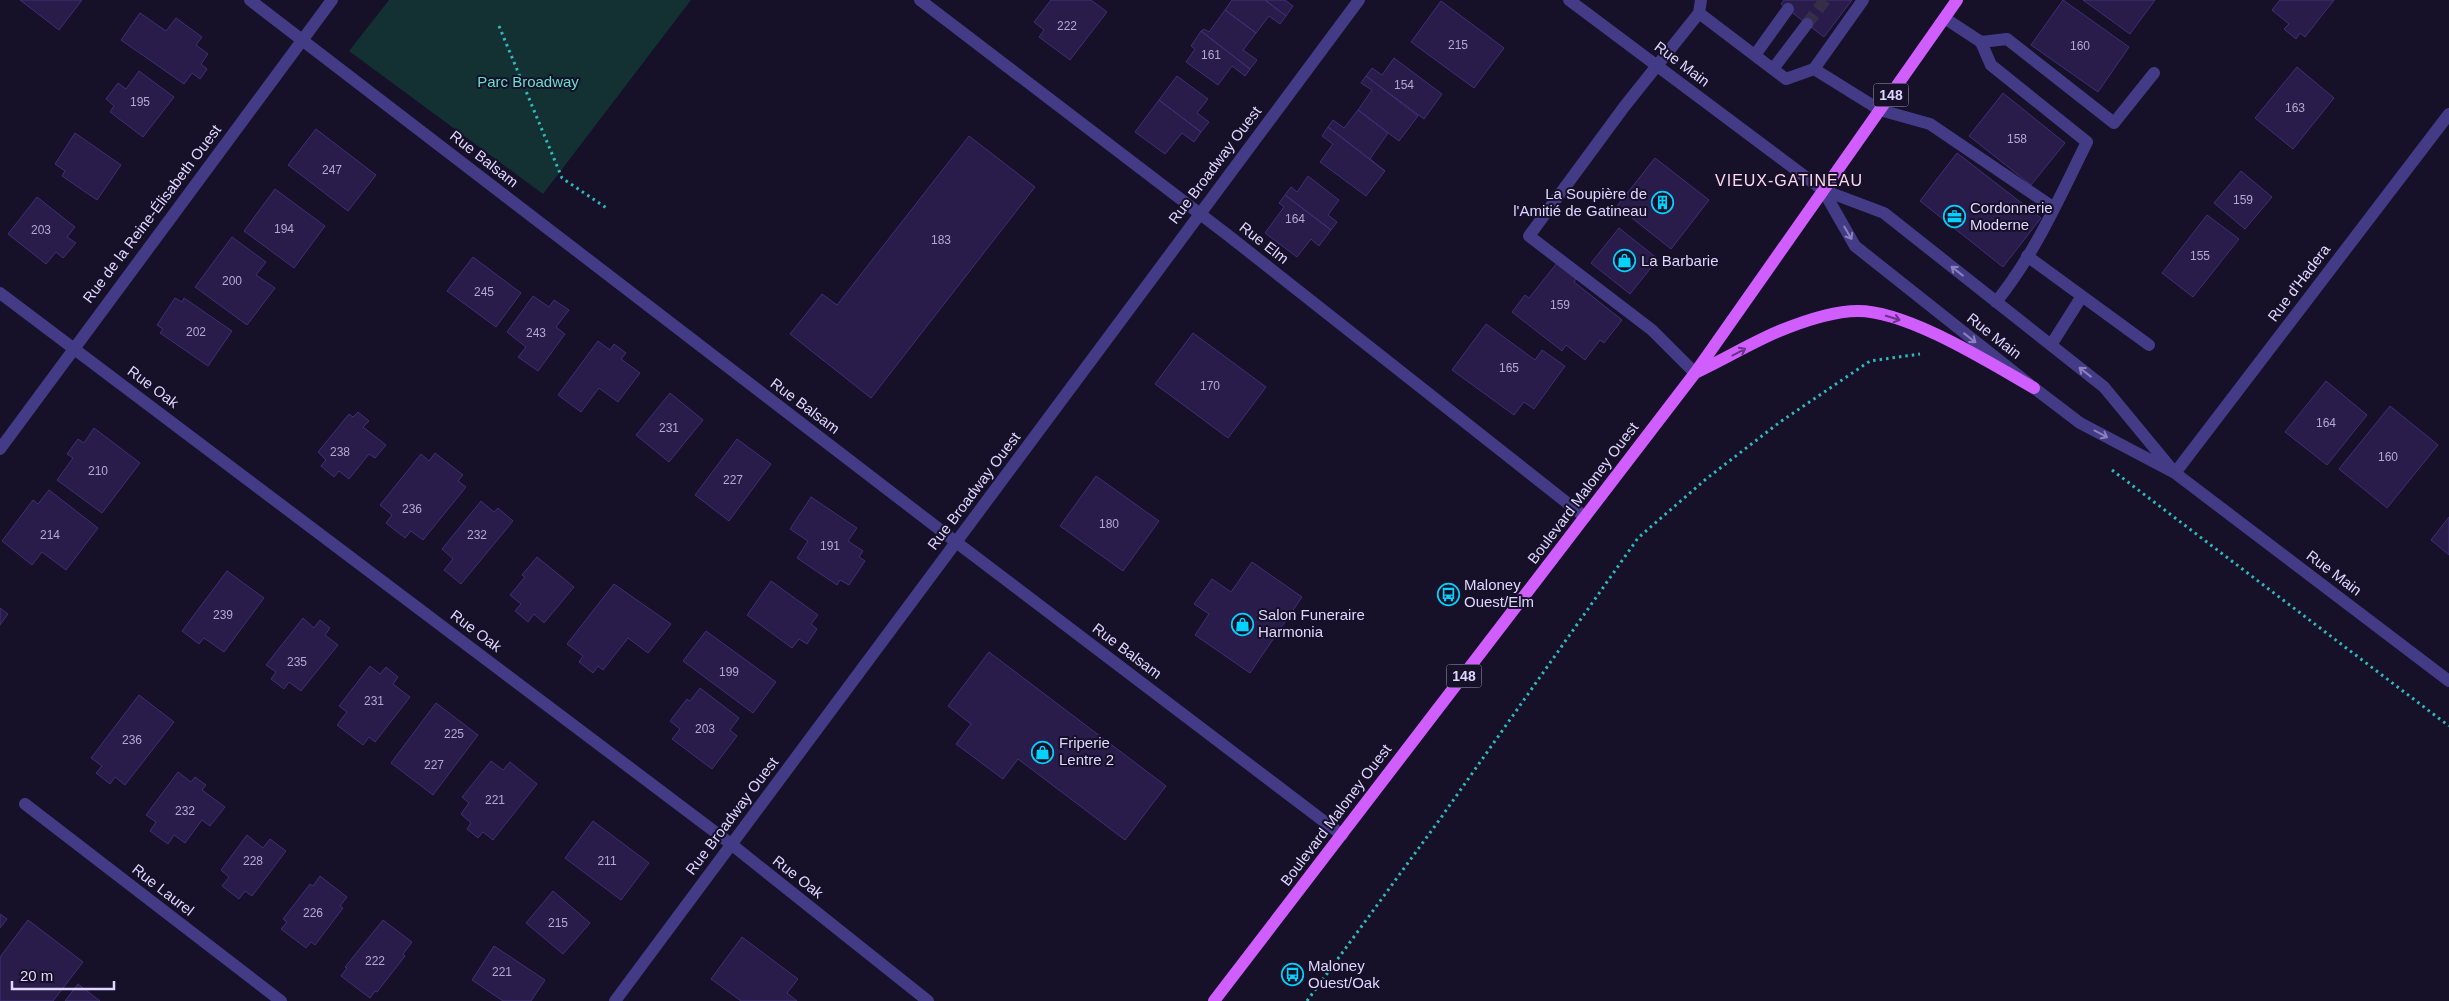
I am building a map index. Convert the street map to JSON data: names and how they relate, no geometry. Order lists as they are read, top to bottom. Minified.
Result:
{"streets":{"main road":["148","Boulevard Maloney Ouest"],"street":["Rue Main","Rue Balsam","Rue Broadway Ouest","Rue de la Reine-Élisabeth Ouest","Rue Elm","Rue d'Hadera","Rue Oak","Rue Laurel"]},"crossings":[["Rue Main","148"],["Rue Main","Rue d'Hadera"],["Rue Main","Boulevard Maloney Ouest"],["148","Boulevard Maloney Ouest"],["Rue Balsam","Rue Broadway Ouest"],["Rue Balsam","Rue de la Reine-Élisabeth Ouest"],["Rue Balsam","Boulevard Maloney Ouest"],["Rue Broadway Ouest","Rue Elm"],["Rue Broadway Ouest","Rue Oak"],["Rue de la Reine-Élisabeth Ouest","Rue Oak"],["Rue Elm","Boulevard Maloney Ouest"]],"districts":["VIEUX-GATINEAU"],"parks":["Parc Broadway"],"places":{"building":["La Soupière de l'Amitié de Gatineau"],"office":["Cordonnerie Moderne"],"shop":["La Barbarie","Salon Funeraire Harmonia","Friperie Lentre 2"],"bus stop":["Maloney Ouest/Elm","Maloney Ouest/Oak"]},"house_numbers":["222","215","160","161","154","195","163","158","247","159","164","194","203","183","155","200","245","159","202","243","165","170","164","231","238","160","210","227","236","180","214","232","191","239","235","199","231","203","225","236","227","221","232","228","211","226","215","222","221"],"scale_bar":"20 m"}
